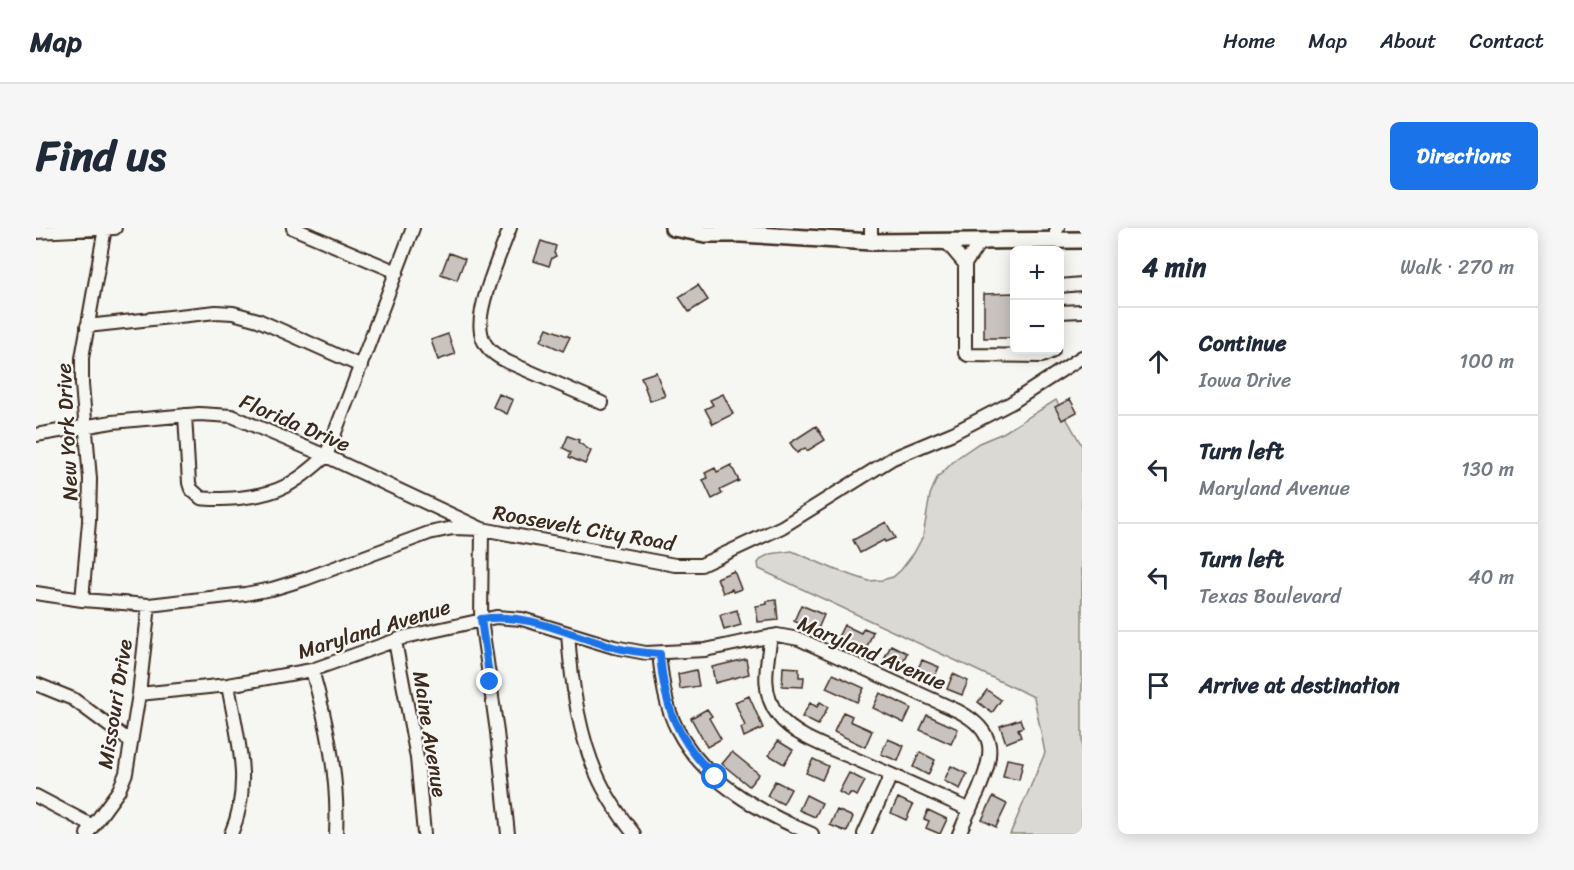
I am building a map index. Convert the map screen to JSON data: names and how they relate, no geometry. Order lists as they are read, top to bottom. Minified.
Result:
{"streets":{"street":["Florida Drive","New York Drive","Roosevelt City Road","Maryland Avenue","Missouri Drive","Maine Avenue"]},"crossings":[["Florida Drive","New York Drive"],["Florida Drive","Roosevelt City Road"],["New York Drive","Roosevelt City Road"],["Roosevelt City Road","Missouri Drive"],["Maryland Avenue","Missouri Drive"],["Maryland Avenue","Maine Avenue"]],"page":{"header":"Map","nav":["Home","Map","About","Contact"],"title":"Find us","buttons":"Directions","heading":["4 min","Walk · 270 m"],"map_buttons":["+","−"],"list":[["Continue","Iowa Drive","100 m"],["Turn left","Maryland Avenue","130 m"],["Turn left","Texas Boulevard","40 m"],"Arrive at destination"]}}
